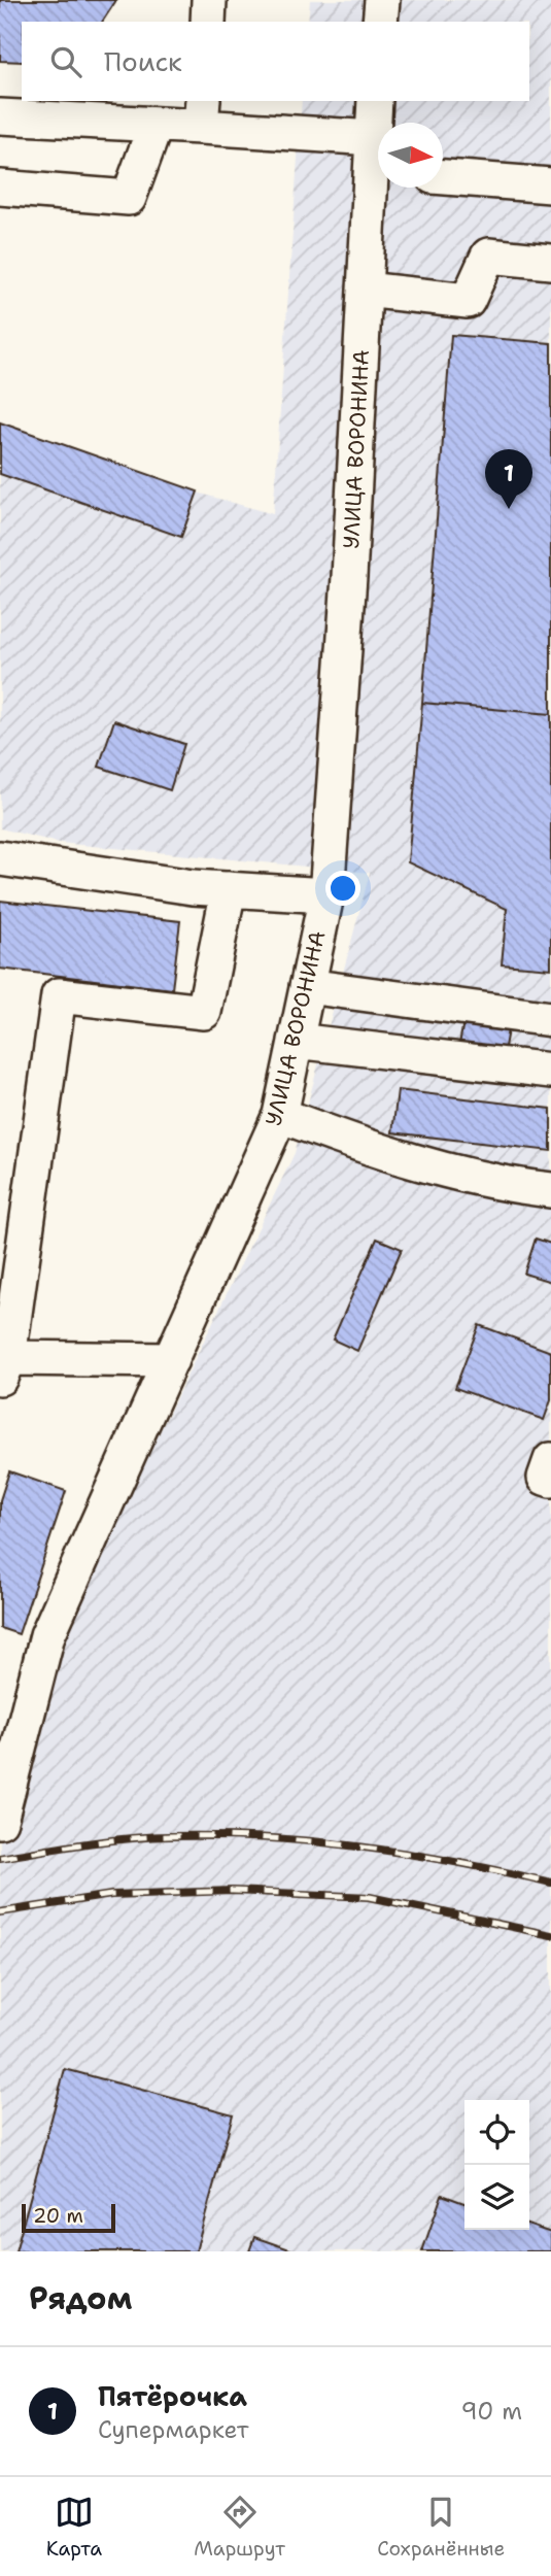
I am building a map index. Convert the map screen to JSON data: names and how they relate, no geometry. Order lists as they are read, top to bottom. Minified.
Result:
{"streets":{"street":["УЛИЦА ВОРОНИНА"]},"scale_bar":"20 m","north":"right","page":{"search":"Поиск","pins":"1","scale":"20 m","heading":"Рядом","list":[{"mark":"1","name":"Пятёрочка","note":"Супермаркет","value":"90 m"}],"nav":["Карта","Маршрут","Сохранённые"]}}
